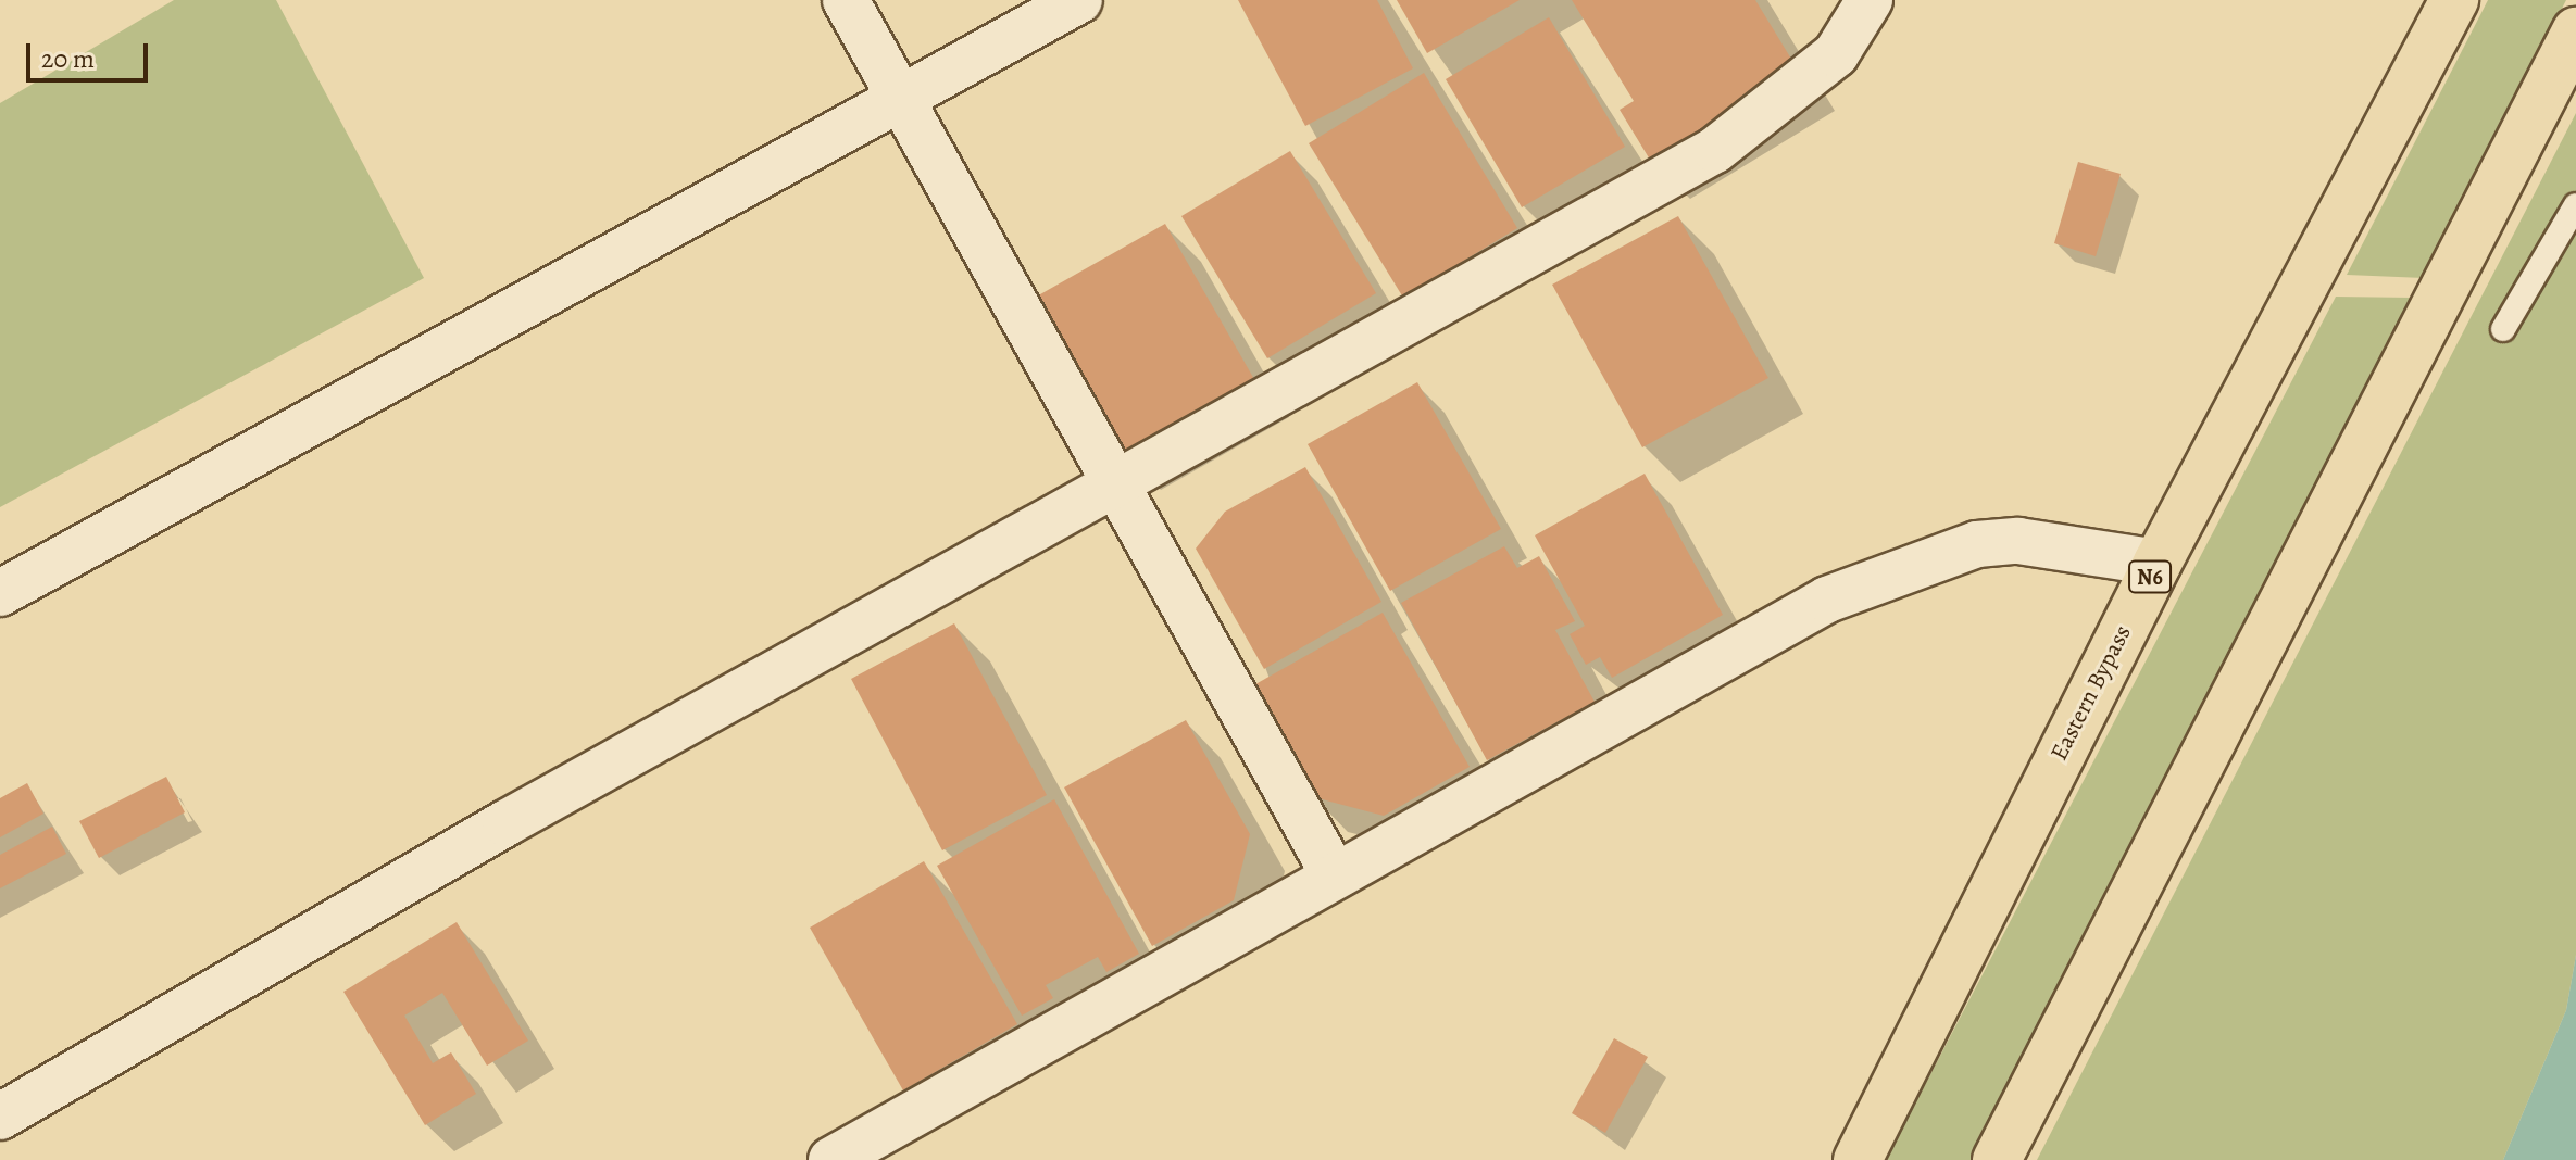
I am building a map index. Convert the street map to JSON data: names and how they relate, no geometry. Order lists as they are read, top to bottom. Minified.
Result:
{"streets":{"highway":["N6","Eastern Bypass"]},"scale_bar":"20 m"}
